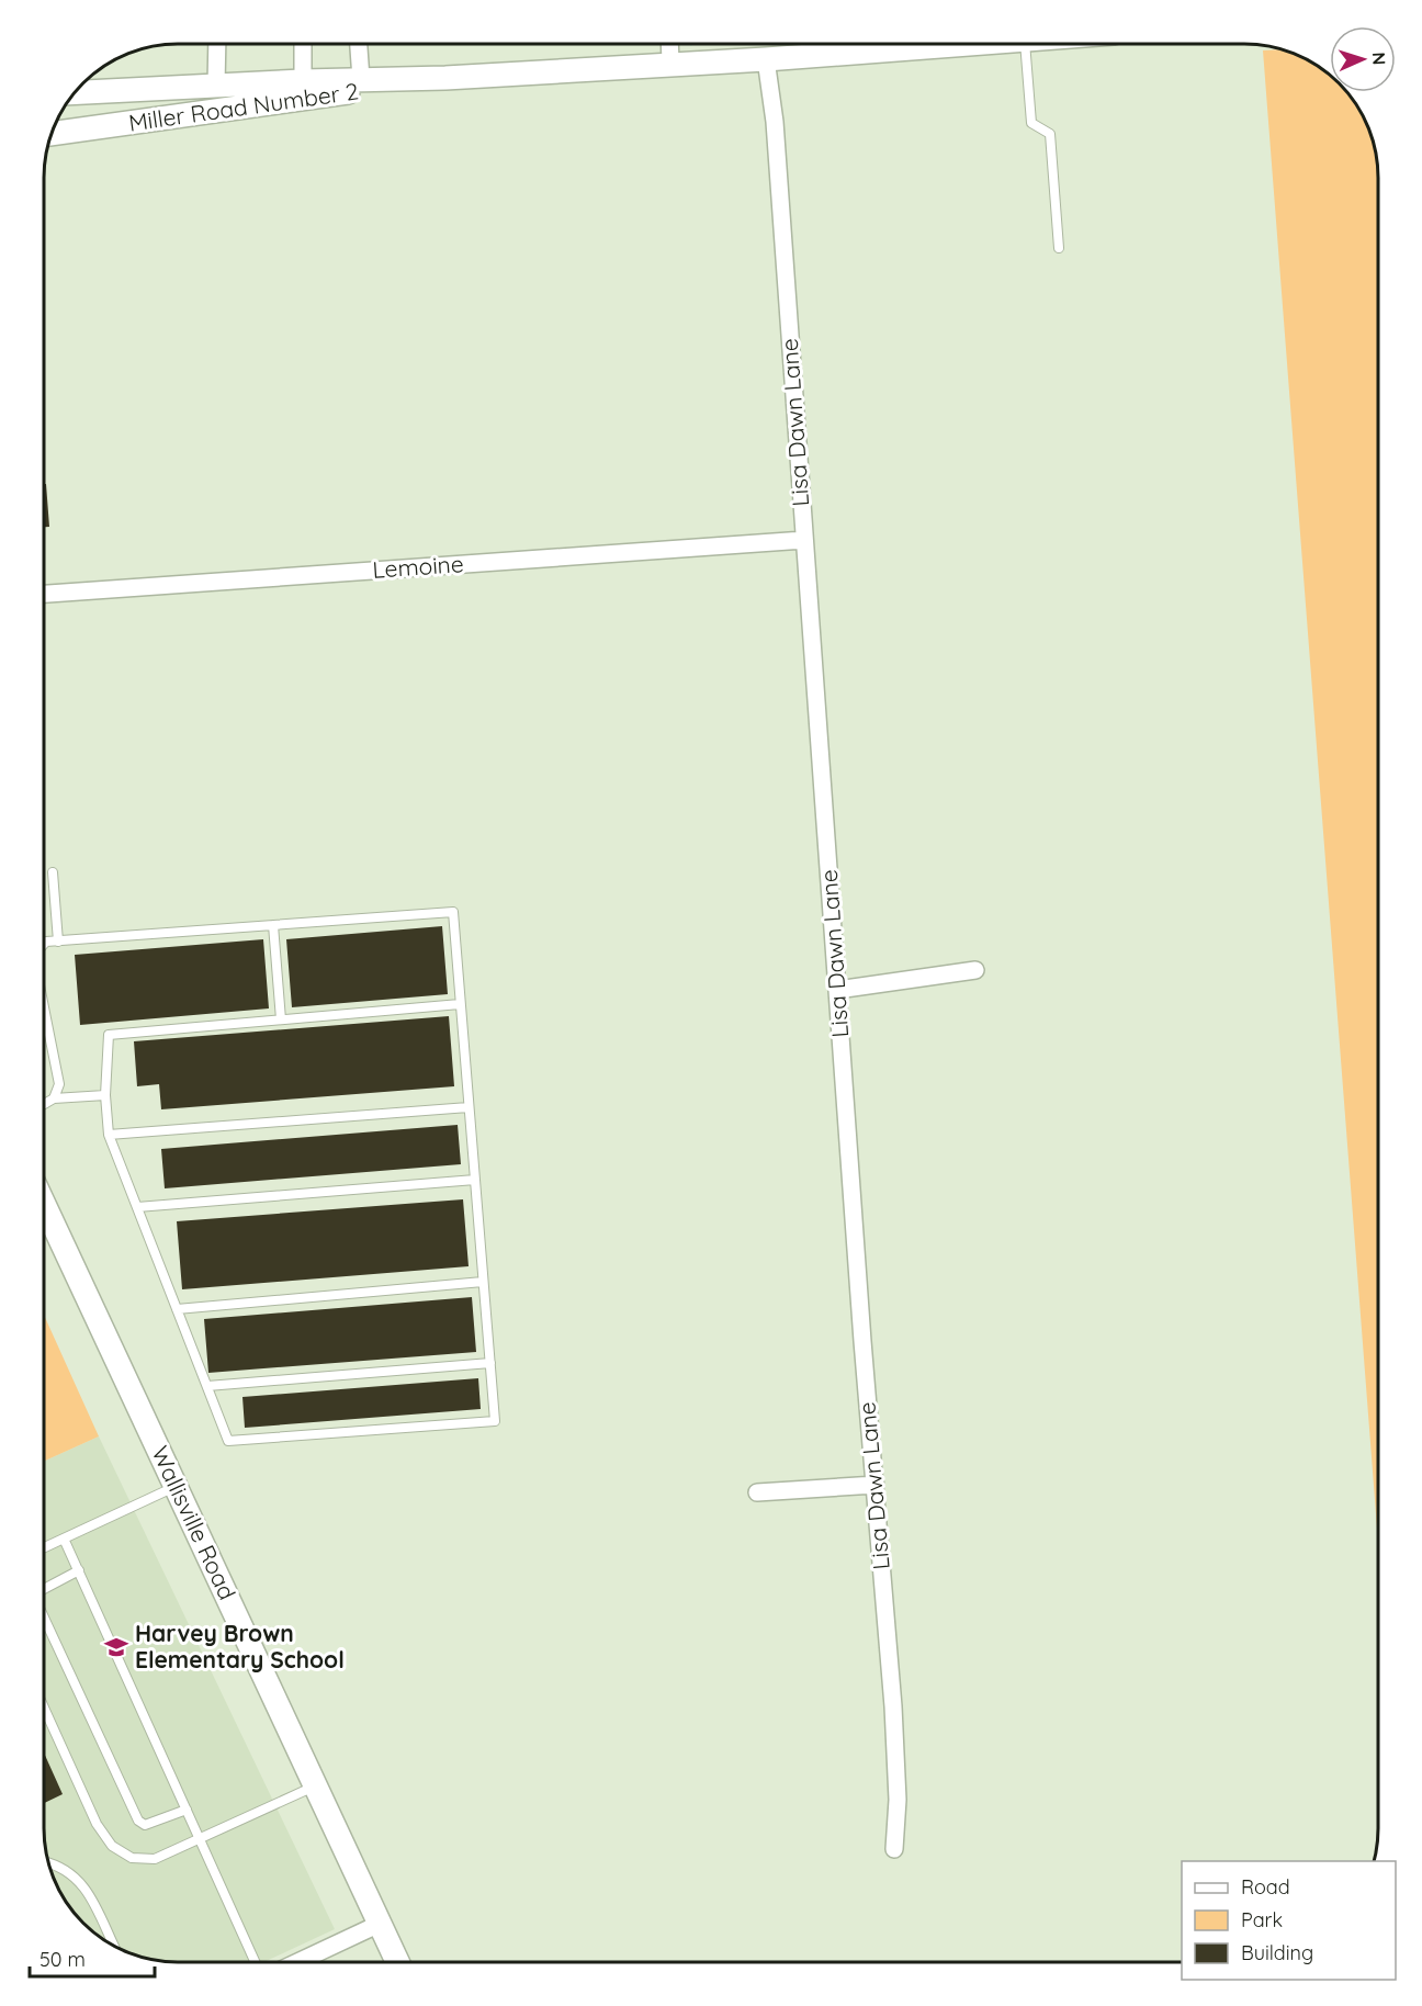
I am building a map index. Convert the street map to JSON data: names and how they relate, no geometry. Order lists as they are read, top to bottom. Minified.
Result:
{"streets":{"main road":["Miller Road Number 2","Wallisville Road"],"street":["Lisa Dawn Lane","Lemoine"]},"crossings":[["Miller Road Number 2","Lisa Dawn Lane"],["Lisa Dawn Lane","Lemoine"]],"places":{"school or university":["Harvey Brown Elementary School"]},"legend":["Road","Park","Building"],"scale_bar":"50 m","north":"right"}
